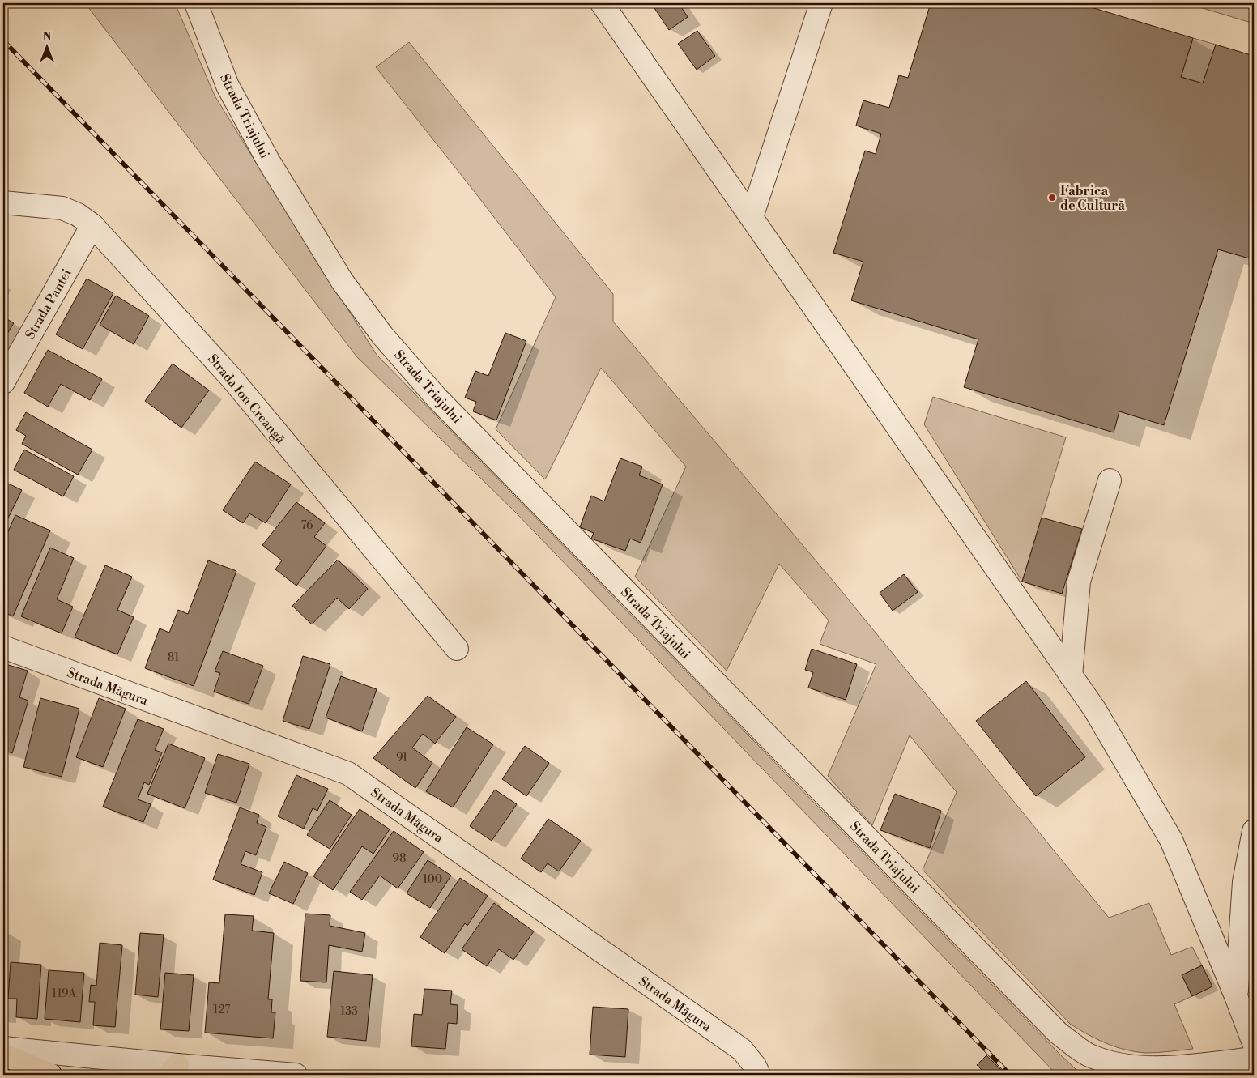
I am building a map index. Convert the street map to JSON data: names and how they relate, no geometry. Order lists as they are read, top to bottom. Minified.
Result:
{"streets":{"street":["Strada Triajului","Strada Pantei","Strada Ion Creangă","Strada Măgura"]},"crossings":[["Strada Pantei","Strada Ion Creangă"]],"places":["Fabrica de Cultură"],"house_numbers":["76","81","91","98","100","119A","127","133"],"north":"top"}
